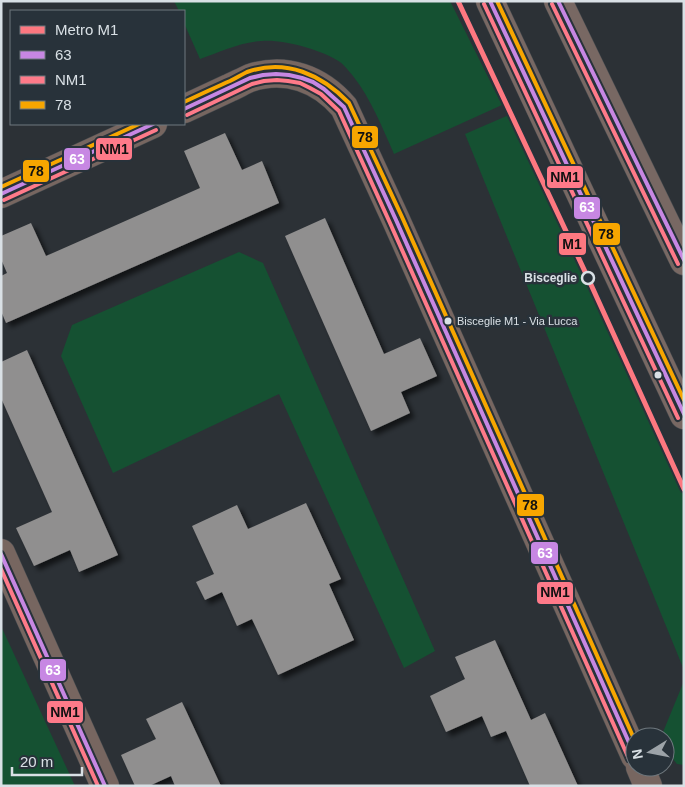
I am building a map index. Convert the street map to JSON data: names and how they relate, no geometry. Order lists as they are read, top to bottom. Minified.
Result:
{"places":["Bisceglie","Bisceglie M1 - Via Lucca"],"lines":["metro line M1","transit line 63","transit line 78","transit line NM1"],"legend":["Metro M1","63","NM1","78"],"scale_bar":"20 m","north":"left"}
